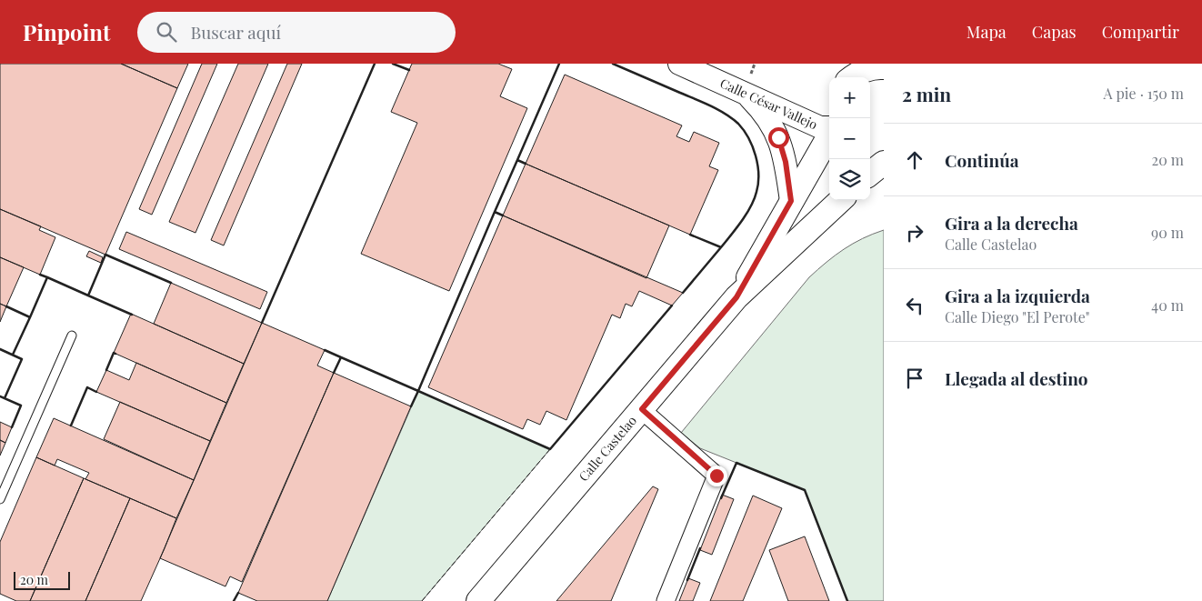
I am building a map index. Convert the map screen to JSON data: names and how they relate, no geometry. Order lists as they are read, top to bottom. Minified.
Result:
{"streets":{"main road":["Calle Castelao"],"street":["Calle César Vallejo"]},"scale_bar":"20 m","page":{"header":"Pinpoint","search":"Buscar aquí","nav":["Mapa","Capas","Compartir"],"heading":["2 min","A pie · 150 m"],"map_buttons":["+","−"],"list":[["Continúa","20 m"],["Gira a la derecha","Calle Castelao","90 m"],["Gira a la izquierda","Calle Diego \"El Perote\"","40 m"],"Llegada al destino"],"scale":"20 m"}}
